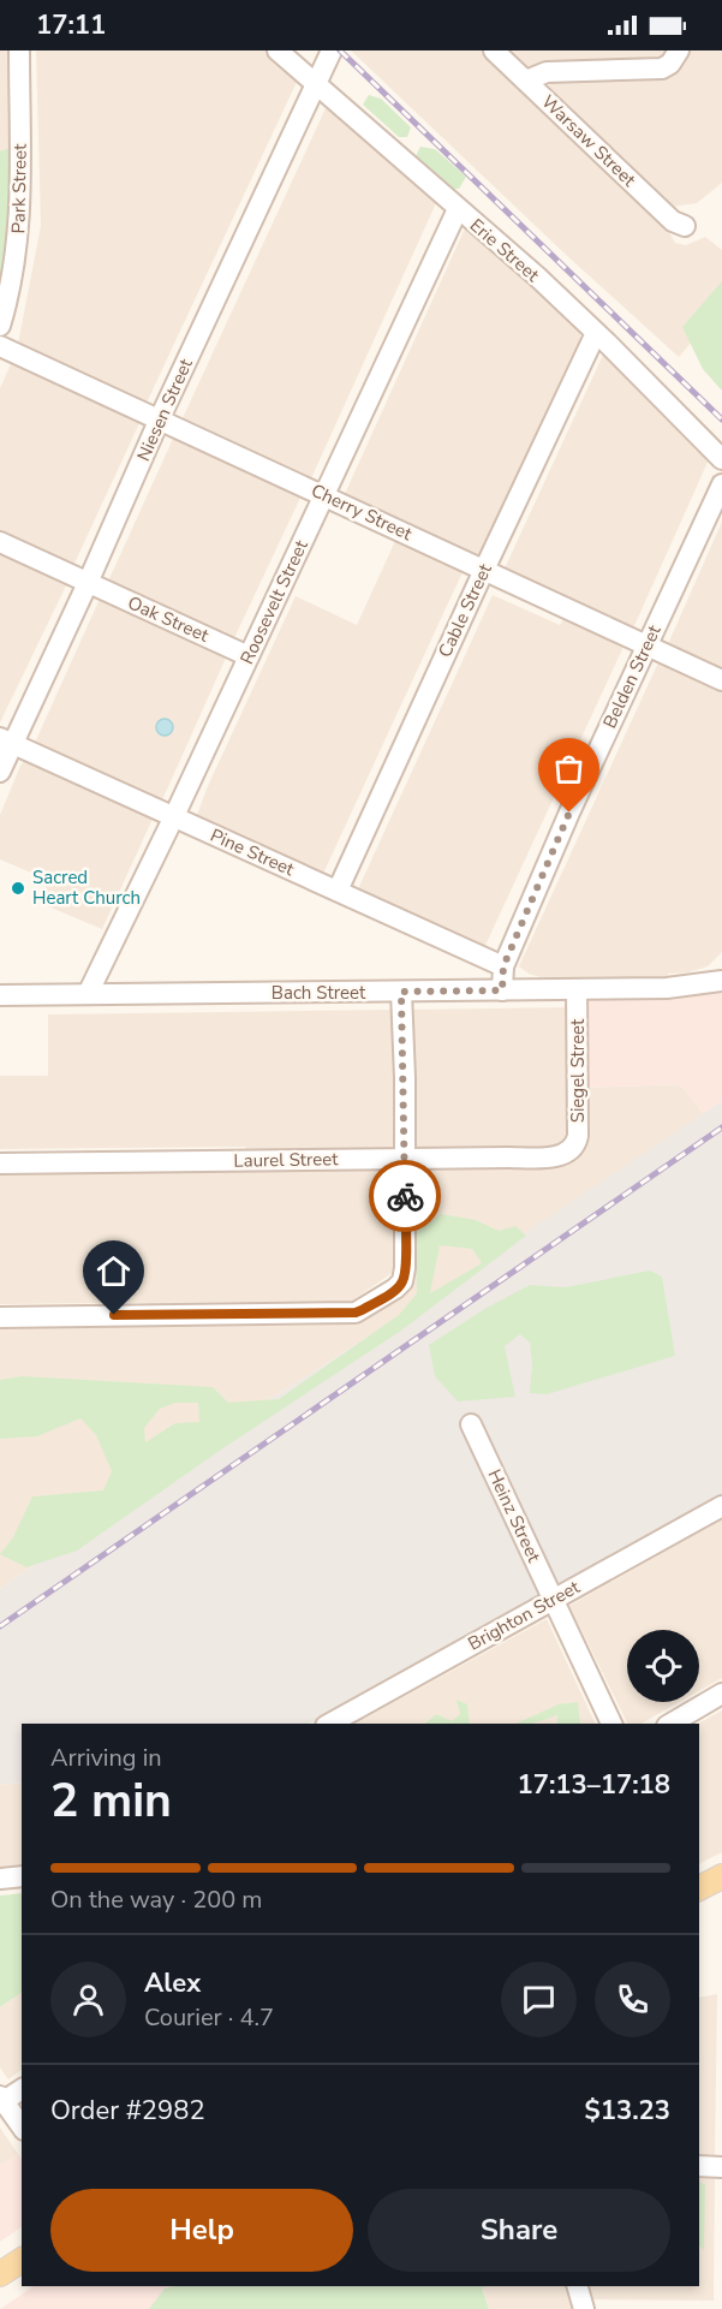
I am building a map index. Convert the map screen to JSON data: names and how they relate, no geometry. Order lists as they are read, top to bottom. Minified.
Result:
{"streets":{"street":["Warsaw Street","Park Street","Erie Street","Niesen Street","Cherry Street","Roosevelt Street","Cable Street","Oak Street","Belden Street","Pine Street","Bach Street","Siegel Street","Laurel Street","Heinz Street","Brighton Street"]},"crossings":[["Erie Street","Niesen Street"],["Erie Street","Roosevelt Street"],["Erie Street","Cable Street"],["Niesen Street","Cherry Street"],["Niesen Street","Oak Street"],["Niesen Street","Pine Street"],["Cherry Street","Roosevelt Street"],["Cherry Street","Cable Street"],["Cherry Street","Belden Street"],["Roosevelt Street","Oak Street"],["Roosevelt Street","Pine Street"],["Roosevelt Street","Bach Street"],["Cable Street","Pine Street"],["Belden Street","Pine Street"],["Belden Street","Bach Street"],["Bach Street","Siegel Street"],["Siegel Street","Laurel Street"],["Heinz Street","Brighton Street"]],"places":["Sacred Heart Church"],"page":{"status":"17:11","heading":["2 min","Arriving in","17:13–17:18"],"panel":["Alex","Courier · 4.7","Order #2982","$13.23"],"bar":"On the way · 200 m","buttons":["Help","Share"]}}
